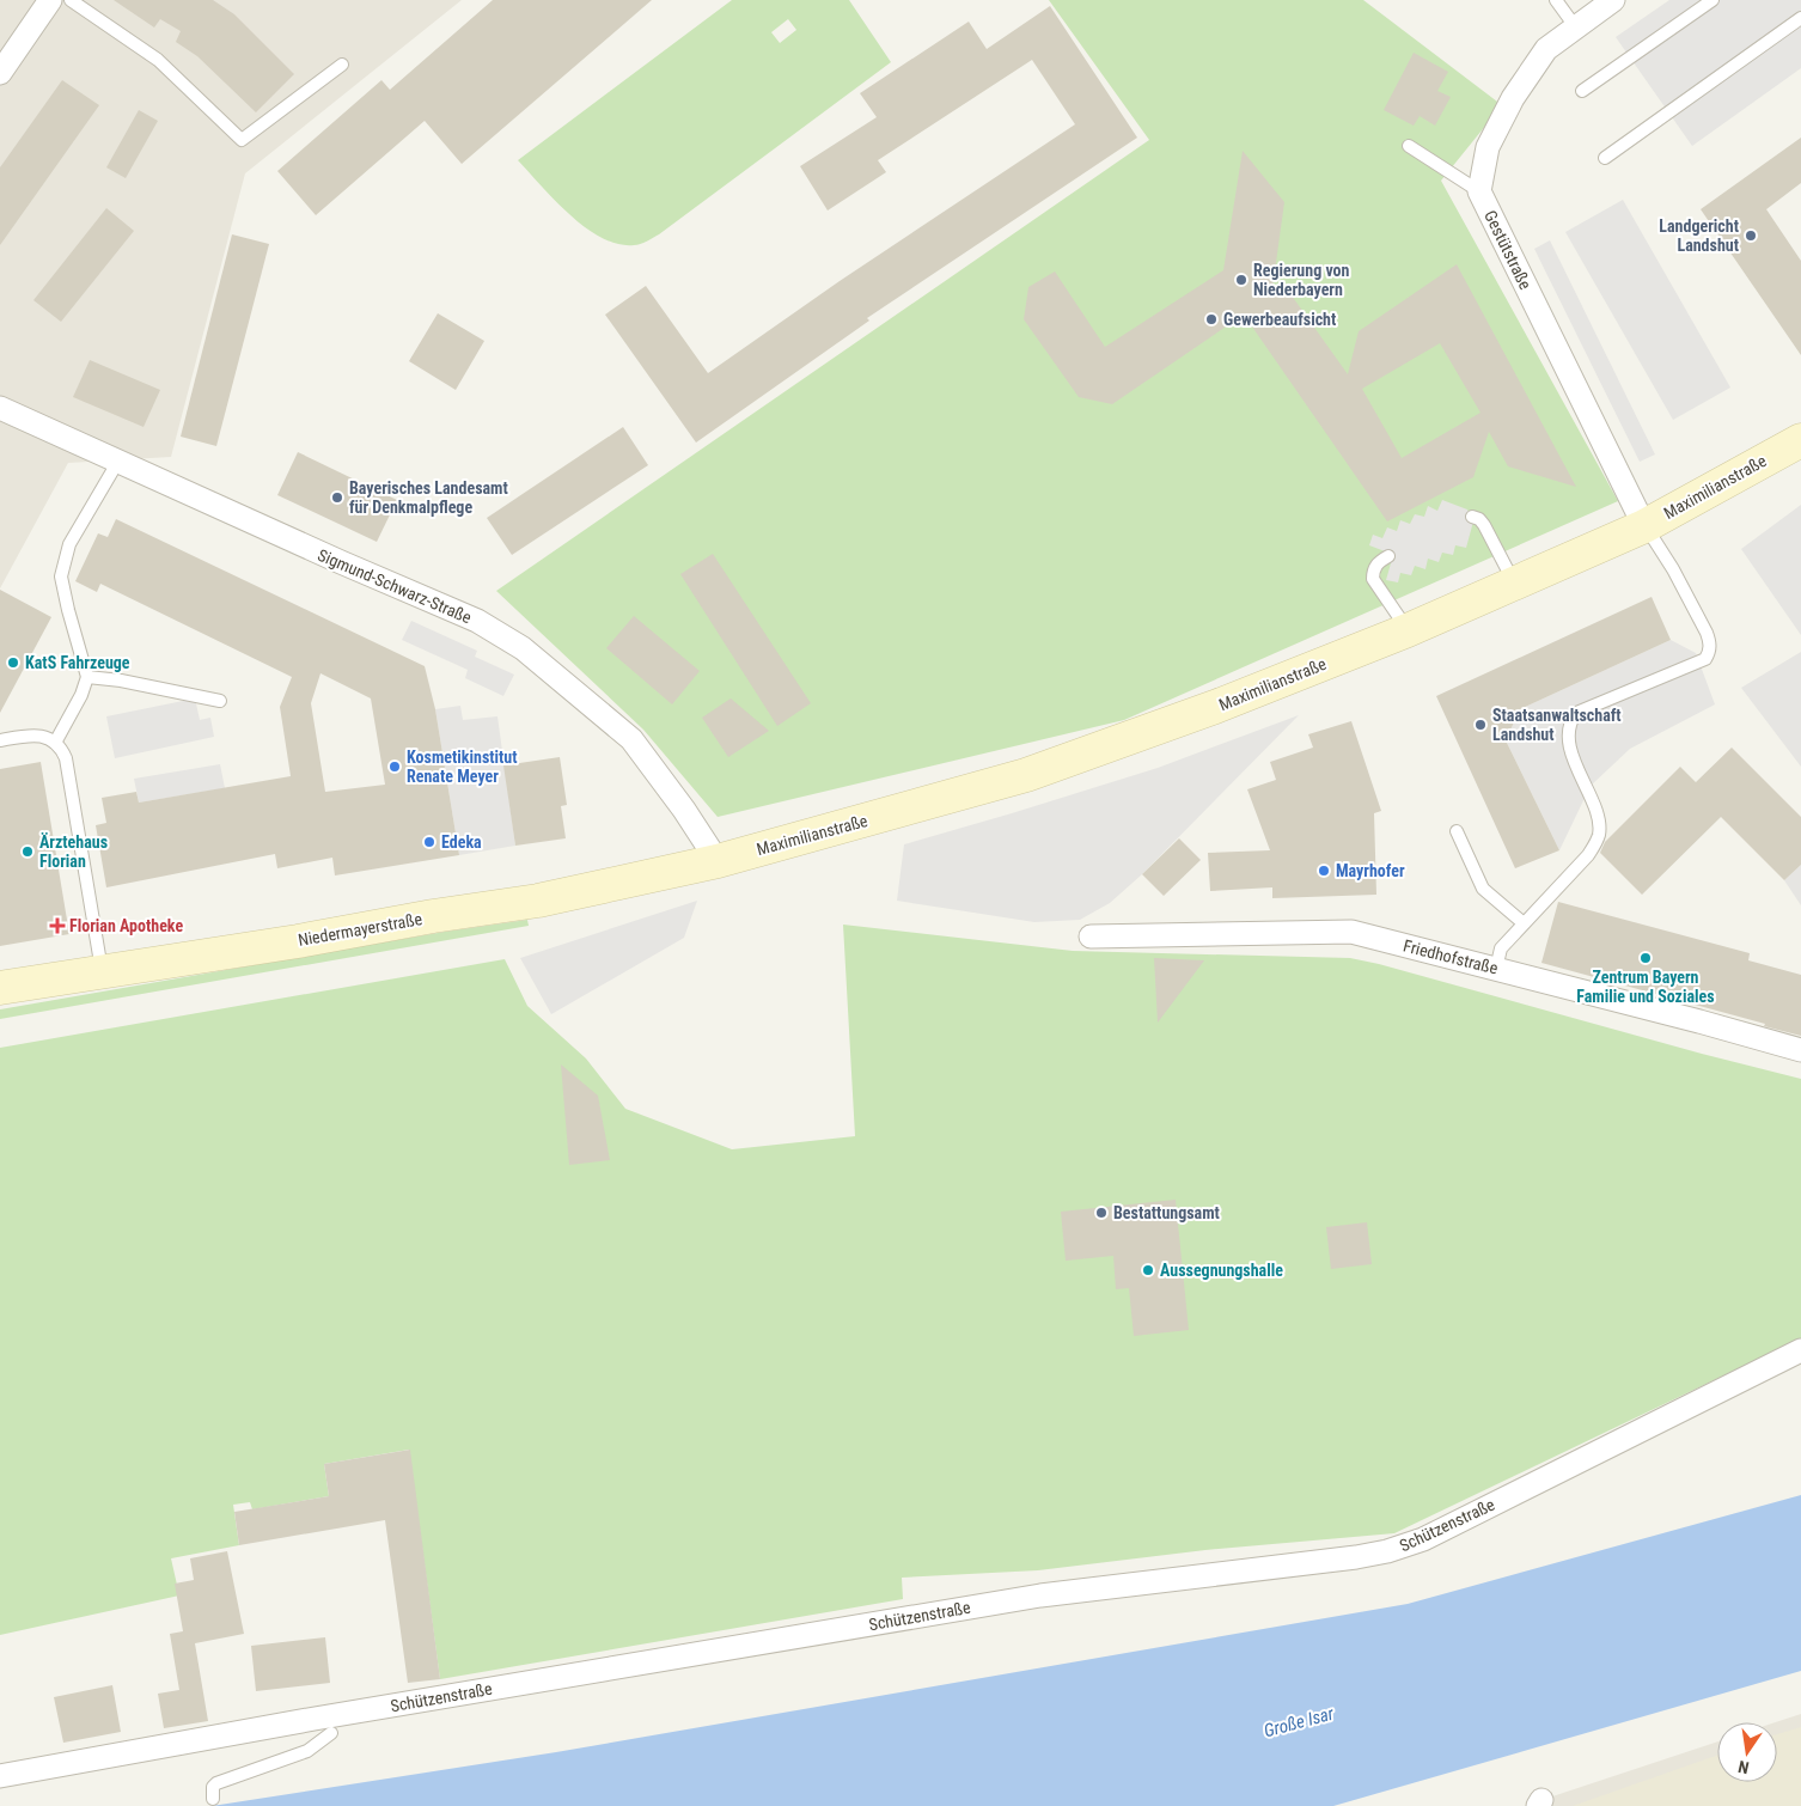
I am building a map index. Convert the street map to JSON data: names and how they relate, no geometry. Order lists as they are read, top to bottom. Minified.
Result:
{"streets":{"main road":["Maximilianstraße","Niedermayerstraße"],"street":["Gestütstraße","Sigmund-Schwarz-Straße","Friedhofstraße","Schützenstraße"]},"crossings":[["Gestütstraße","Maximilianstraße"],["Maximilianstraße","Sigmund-Schwarz-Straße"],["Maximilianstraße","Niedermayerstraße"],["Sigmund-Schwarz-Straße","Niedermayerstraße"]],"water":["Große Isar"],"places":{"other":["Landgericht Landshut","Regierung von Niederbayern","Gewerbeaufsicht","Bayerisches Landesamt für Denkmalpflege","KatS Fahrzeuge","Staatsanwaltschaft Landshut","Kosmetikinstitut Renate Meyer","Edeka","Ärztehaus Florian","Mayrhofer","Zentrum Bayern Familie und Soziales","Bestattungsamt","Aussegnungshalle"],"health":["Florian Apotheke"]},"north":"bottom"}
